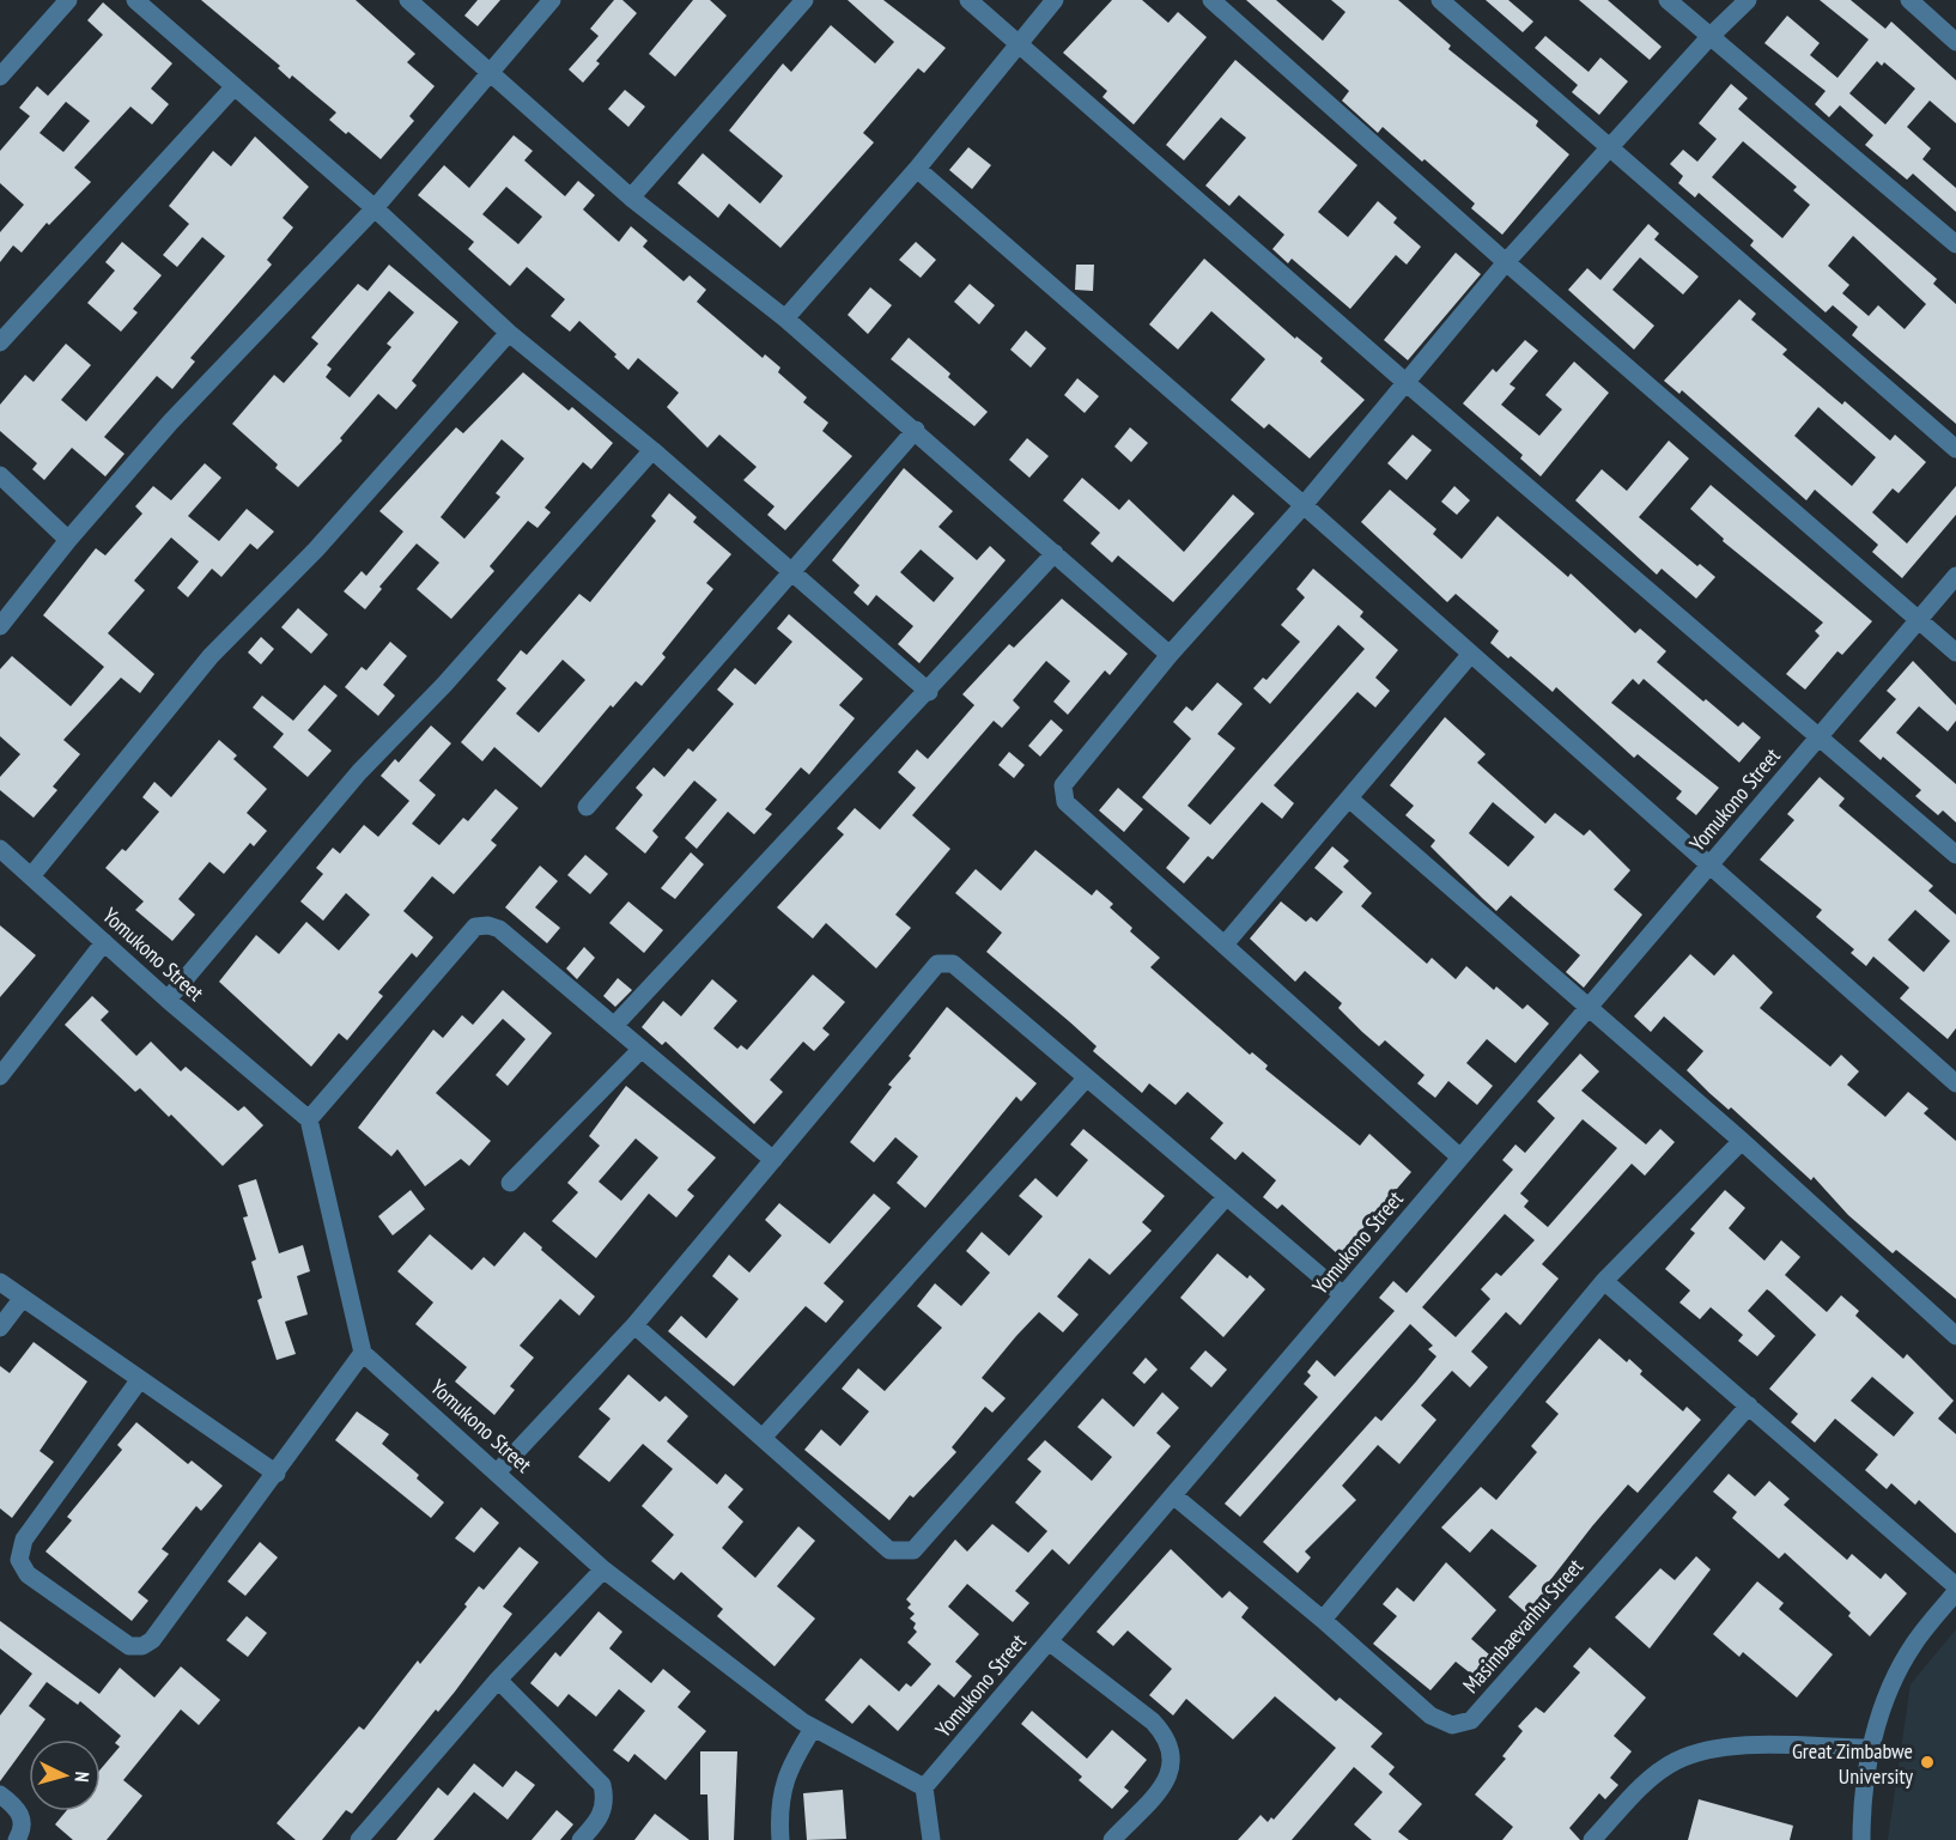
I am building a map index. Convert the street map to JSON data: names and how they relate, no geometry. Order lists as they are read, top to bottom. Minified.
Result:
{"streets":{"street":["Yomukono Street","Masimbaevanhu Street"]},"crossings":[["Yomukono Street","Masimbaevanhu Street"]],"places":["Great Zimbabwe University"],"north":"right"}
